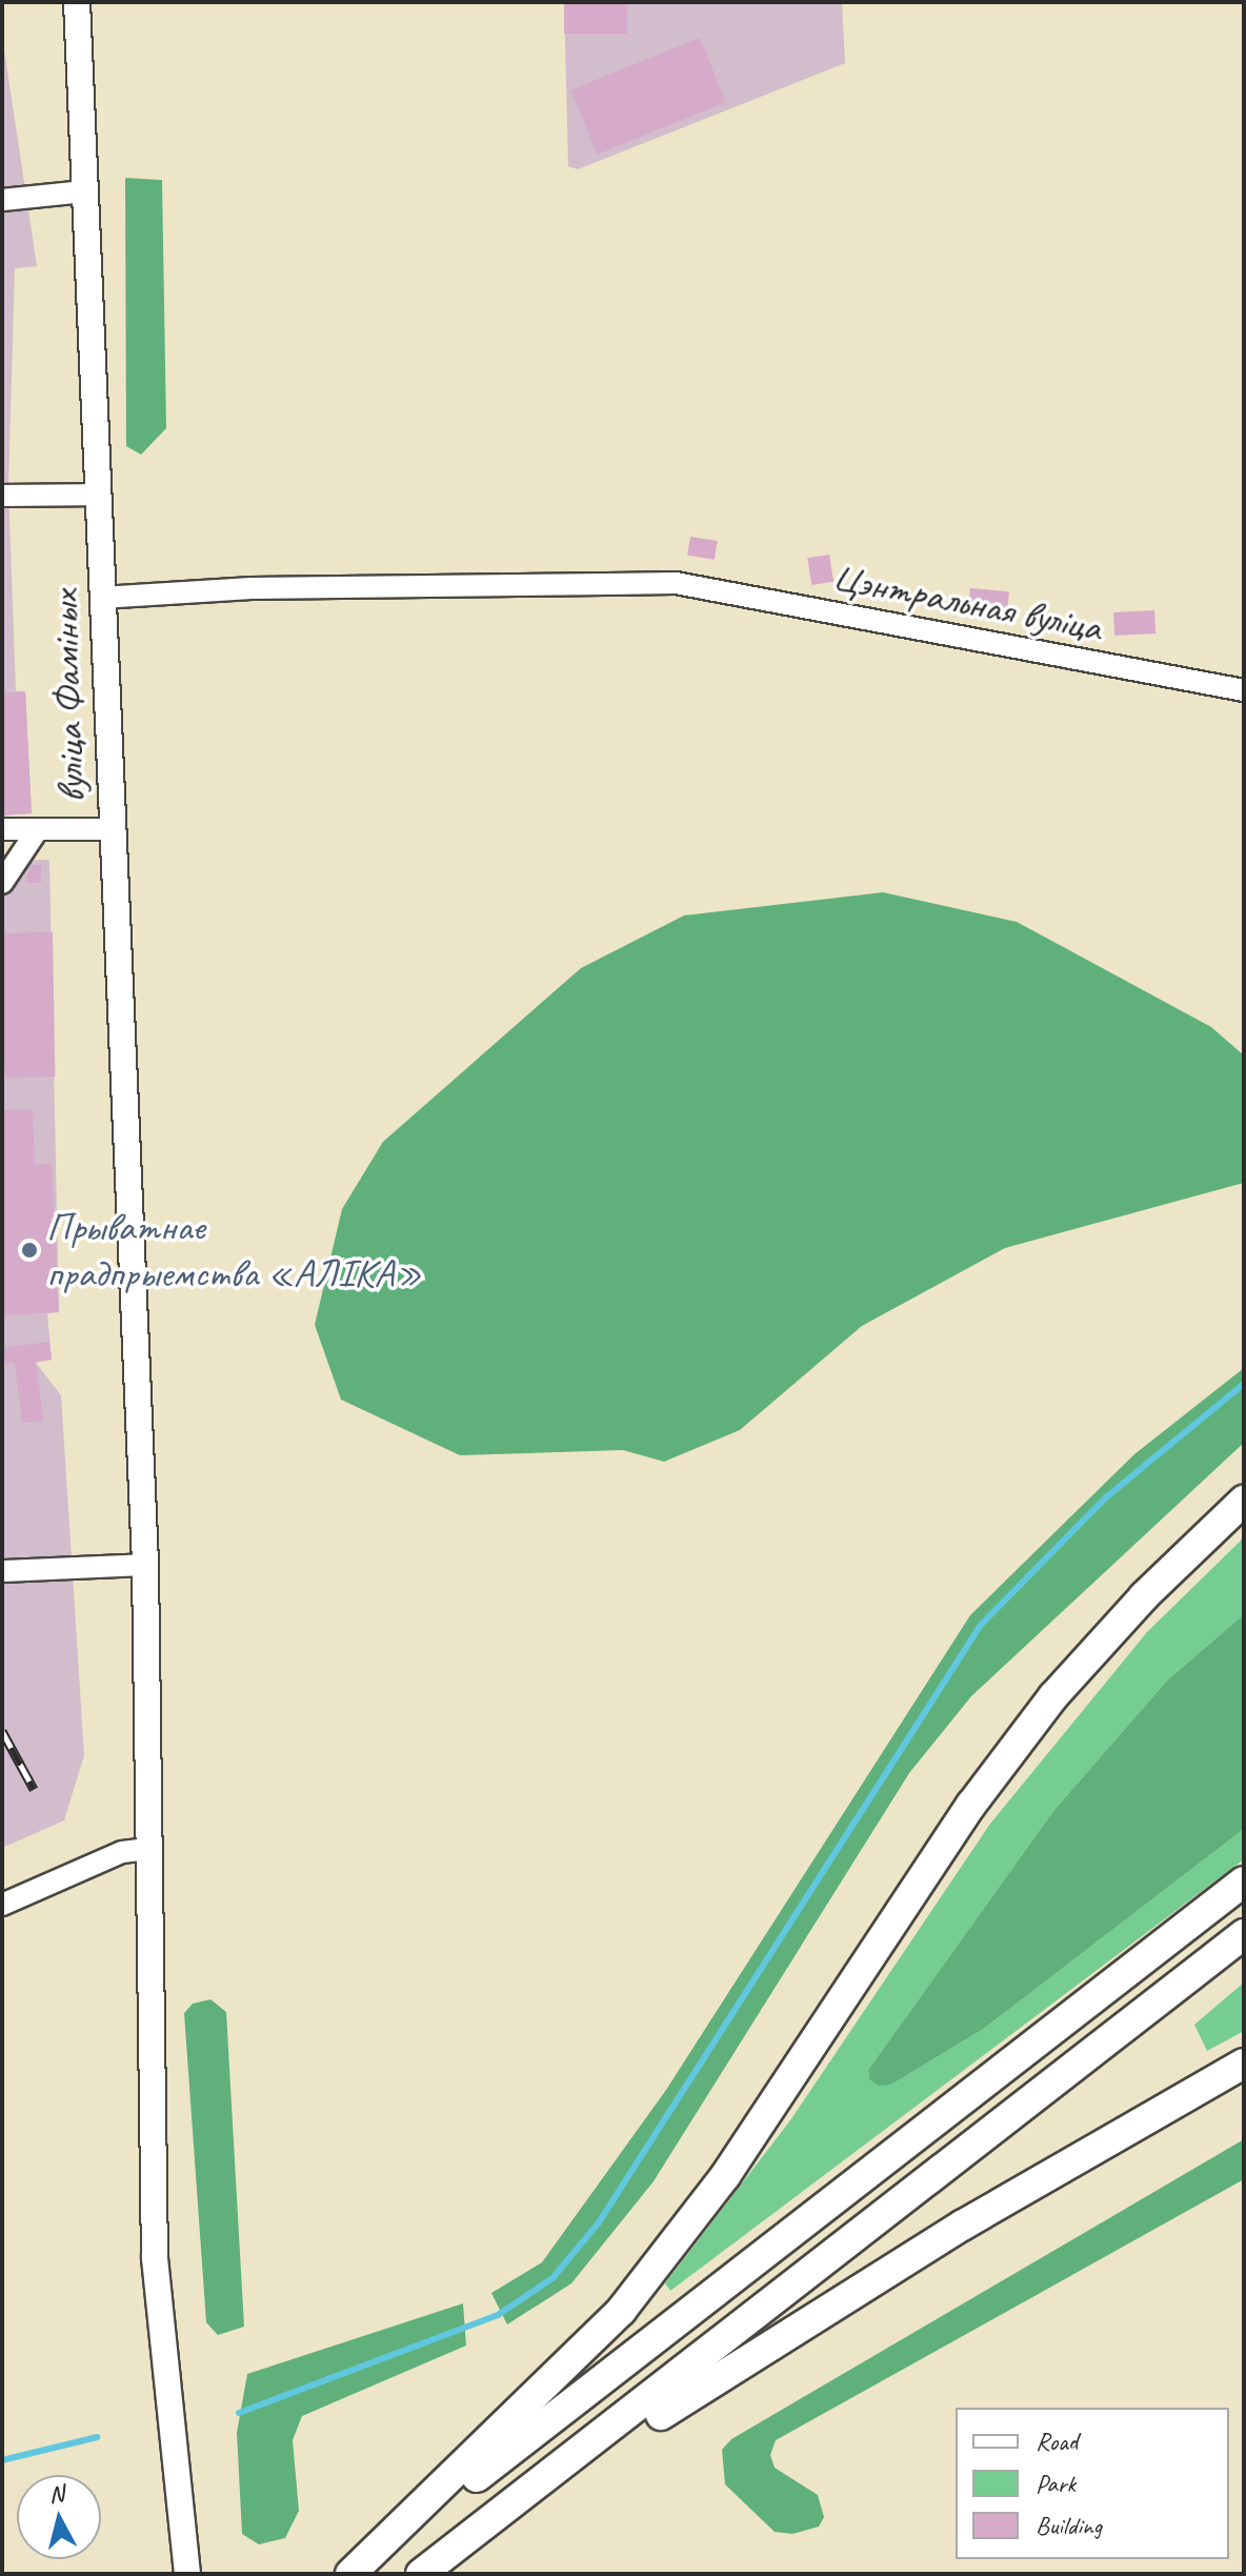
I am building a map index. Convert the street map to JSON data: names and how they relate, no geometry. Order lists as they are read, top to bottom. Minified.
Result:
{"streets":{"main road":["вуліца Фаміных"],"street":["Цэнтральная вуліца"]},"crossings":[["Цэнтральная вуліца","вуліца Фаміных"]],"places":["Прыватнае прадпрыемства «АЛІКА»"],"legend":["Road","Park","Building"],"north":"top"}
